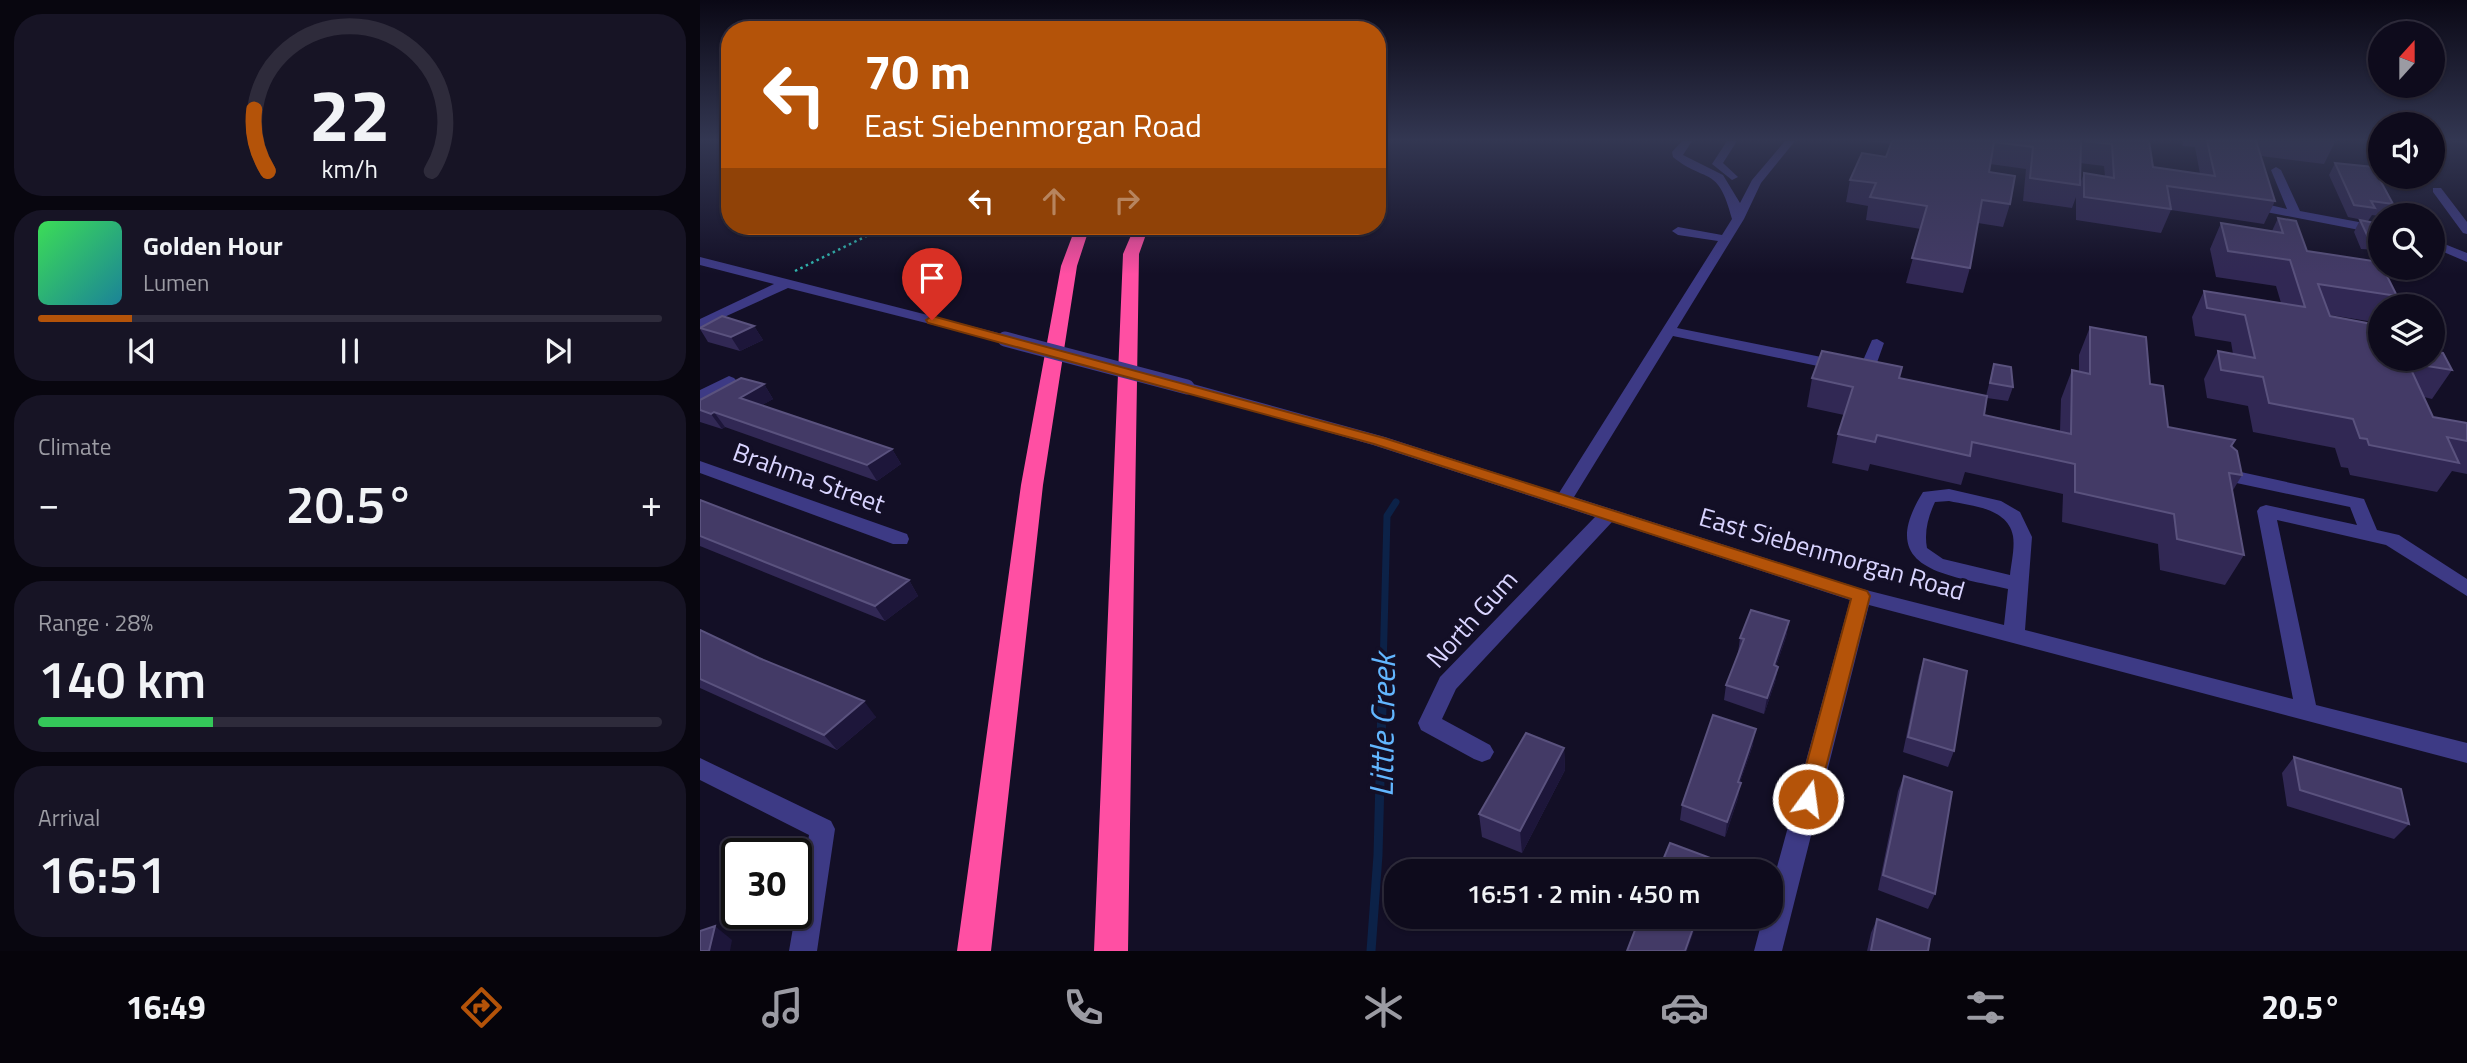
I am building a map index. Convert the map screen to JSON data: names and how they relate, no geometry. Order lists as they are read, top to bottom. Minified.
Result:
{"streets":{"street":["Brahma Street","East Siebenmorgan Road","North Gum"]},"crossings":[["East Siebenmorgan Road","North Gum"]],"water":["Little Creek"],"north":"top","page":{"turn":["70 m","East Siebenmorgan Road"],"song":["Golden Hour","Lumen"],"tile":["Climate",["Range · 28%","140 km"],["Arrival","16:51"]],"heat":["−","20.5°","+"],"limit":"30","trip":"16:51 · 2 min · 450 m","tabs":["16:49","20.5°"],"gauge":["22","km/h"]}}
